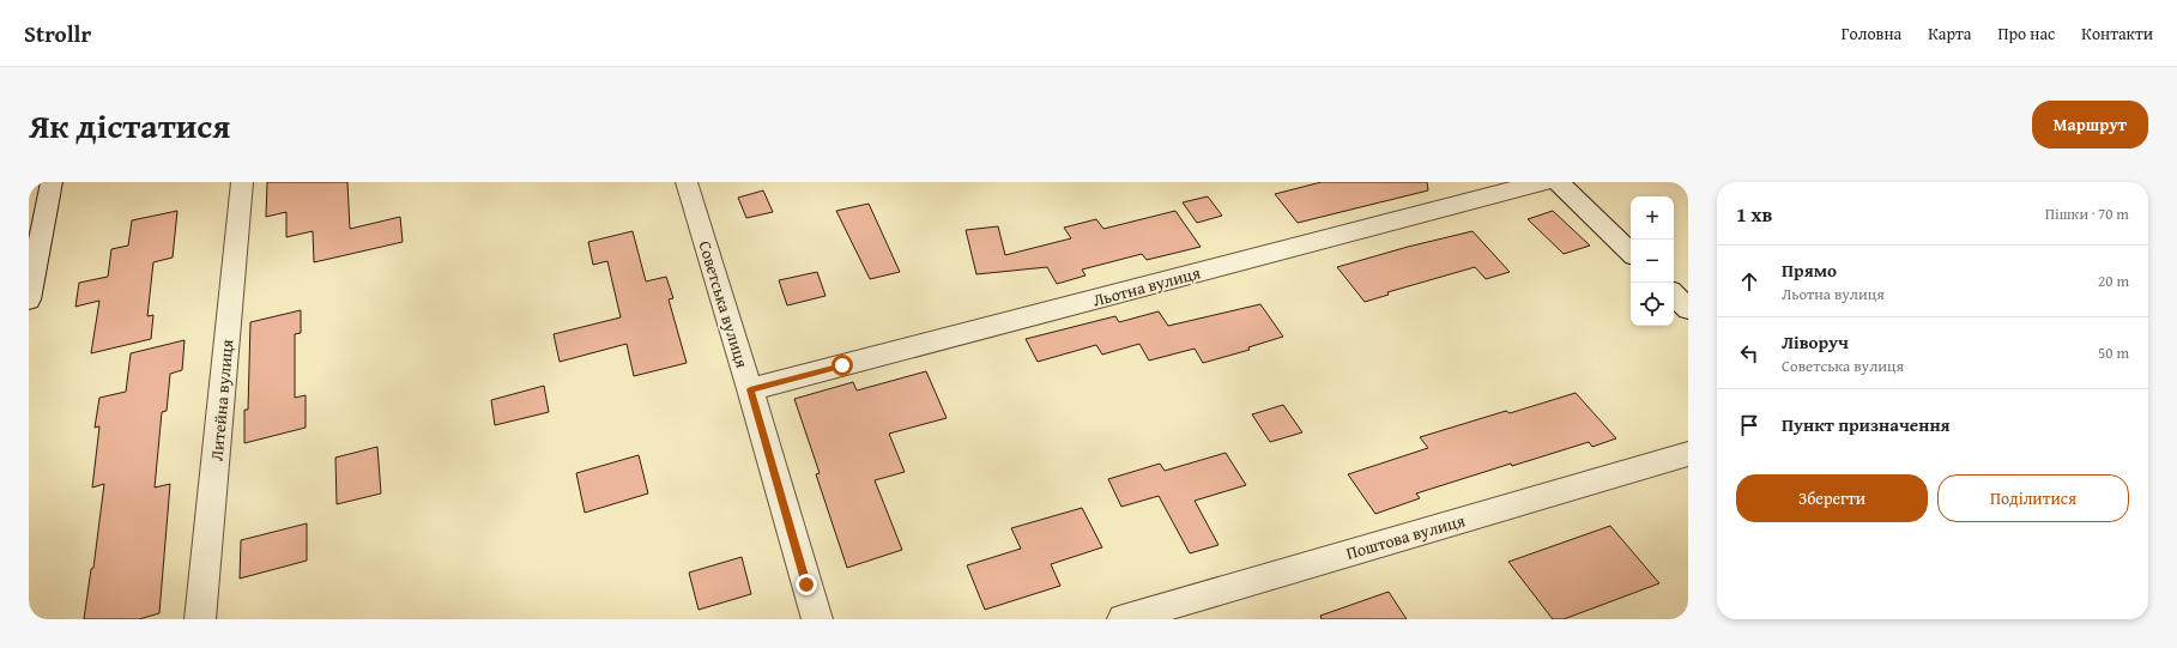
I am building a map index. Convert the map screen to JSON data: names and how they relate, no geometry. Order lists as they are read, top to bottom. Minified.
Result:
{"streets":{"street":["Льотна вулиця","Советська вулиця","Литейна вулиця","Поштова вулиця"]},"crossings":[["Льотна вулиця","Советська вулиця"]],"page":{"header":"Strollr","nav":["Головна","Карта","Про нас","Контакти"],"title":"Як дістатися","buttons":["Маршрут",["Зберегти","Поділитися"]],"heading":["1 хв","Пішки · 70 m"],"map_buttons":["+","−"],"list":[["Прямо","Льотна вулиця","20 m"],["Ліворуч","Советська вулиця","50 m"],"Пункт призначення"]}}
